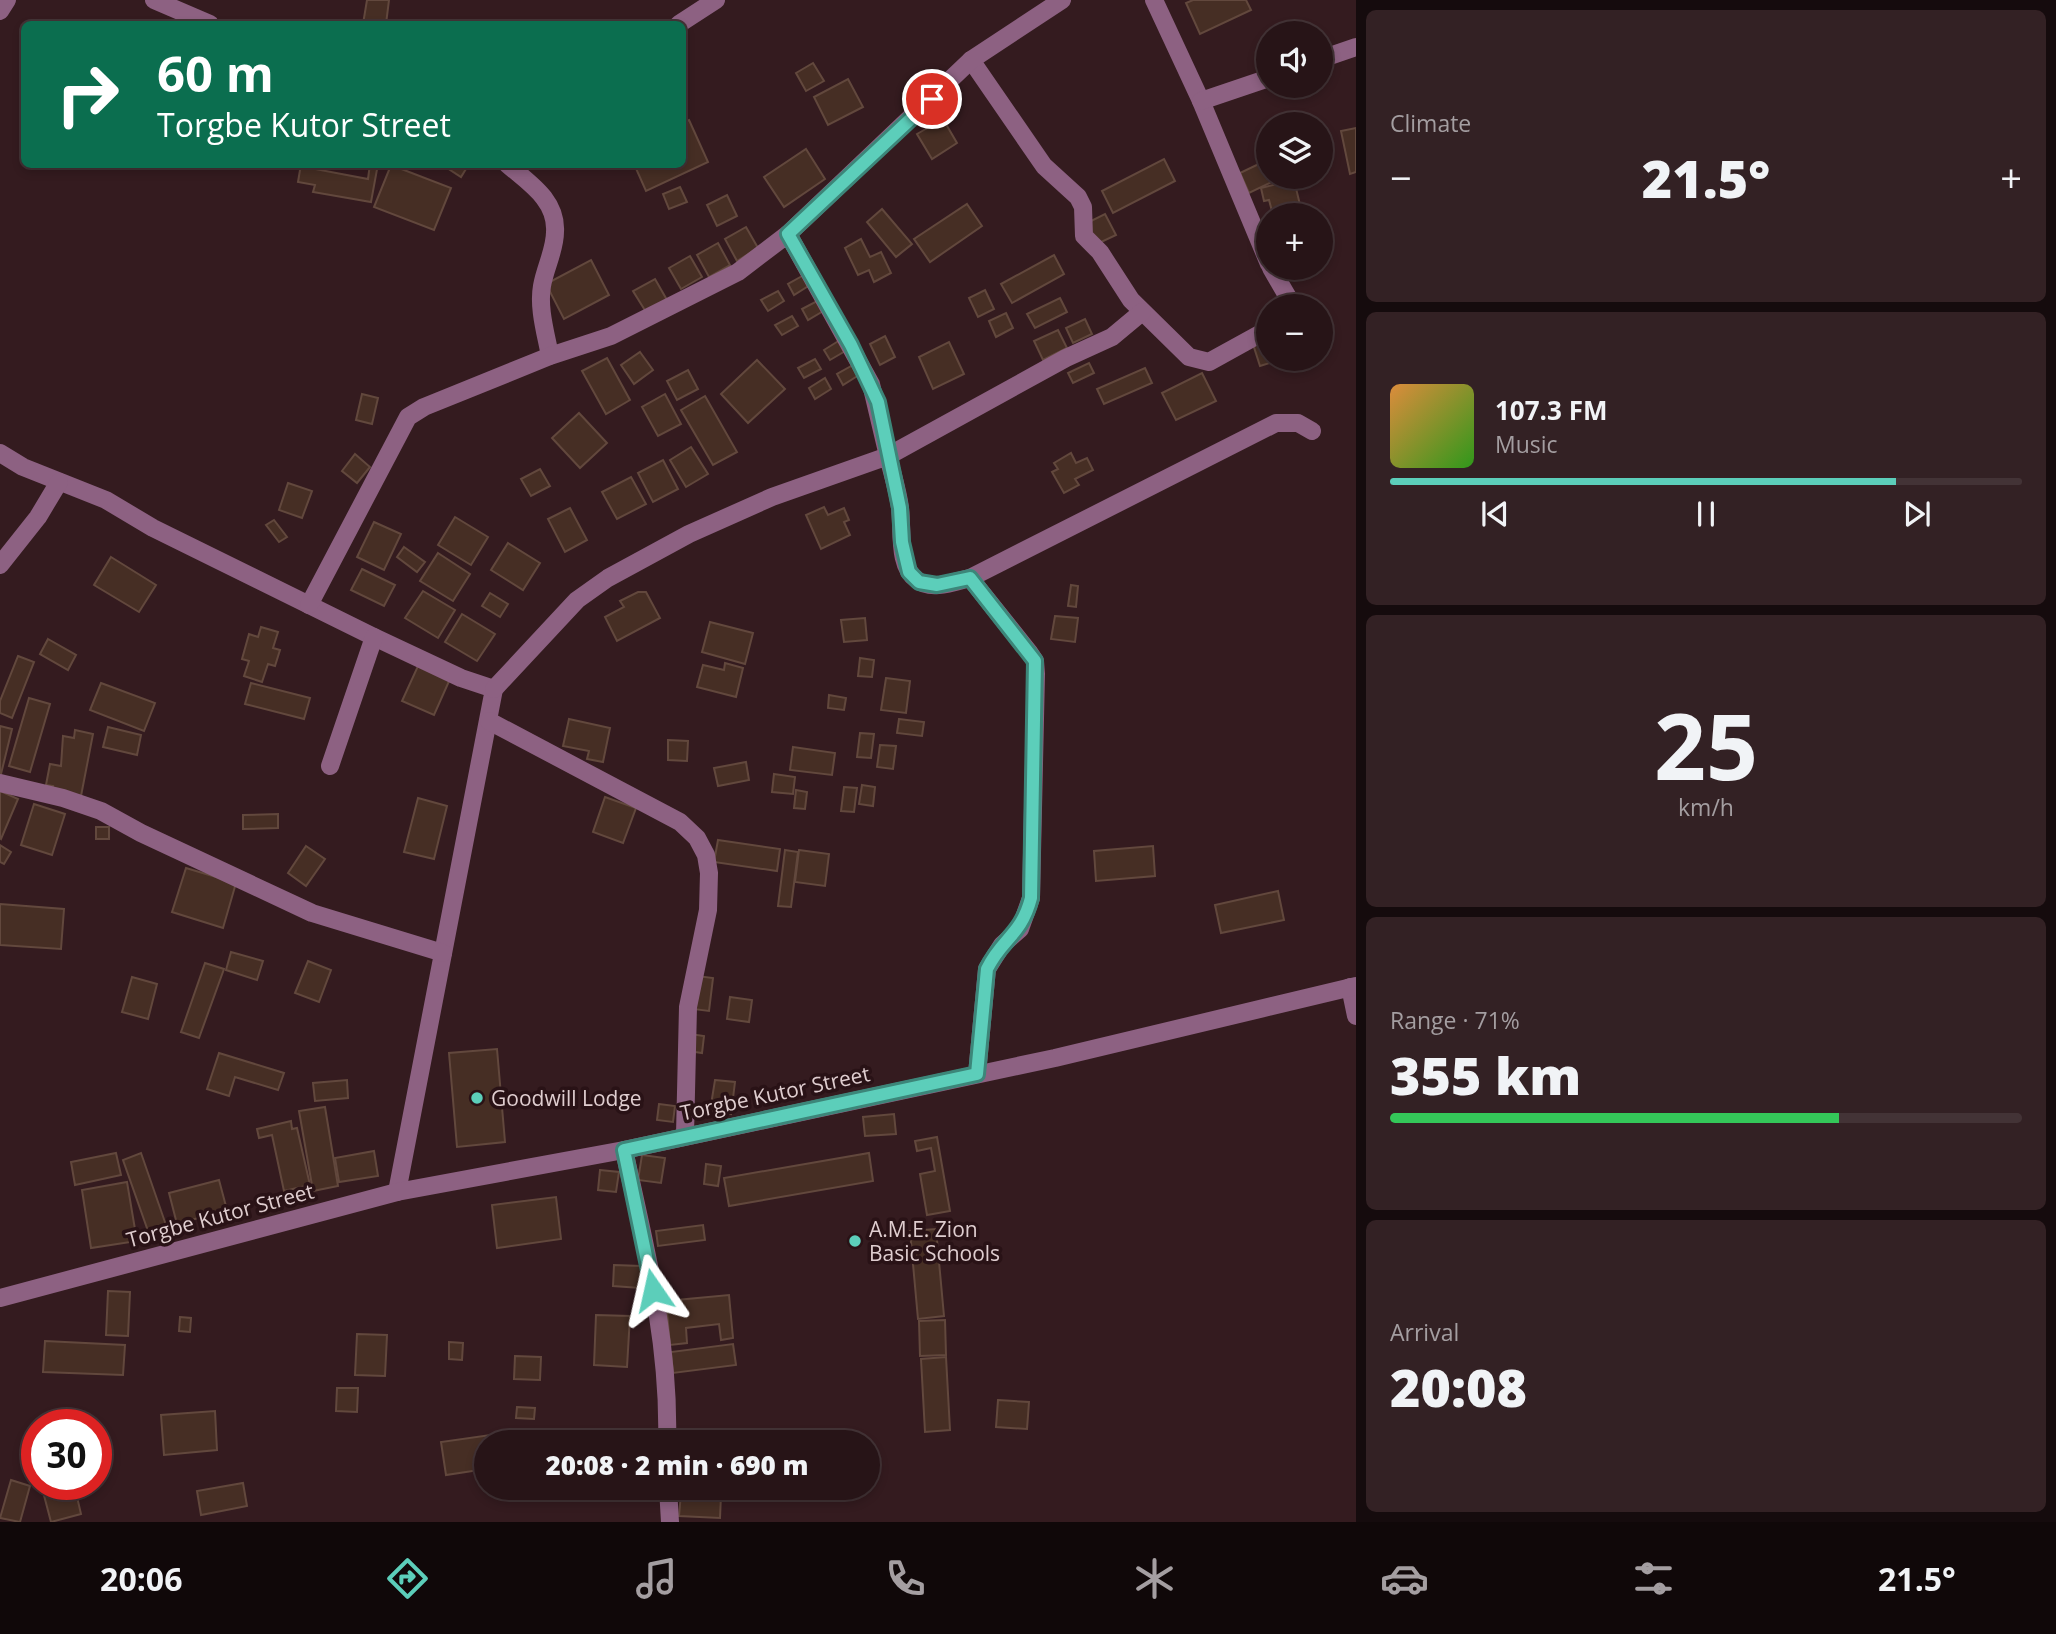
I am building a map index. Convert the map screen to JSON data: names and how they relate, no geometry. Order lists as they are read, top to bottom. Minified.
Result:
{"streets":{"street":["Torgbe Kutor Street"]},"places":["Goodwill Lodge","A.M.E. Zion Basic Schools"],"page":{"tile":["Climate",["25","km/h"],["Range · 71%","355 km"],["Arrival","20:08"]],"map_buttons":["+","−"],"turn":["60 m","Torgbe Kutor Street"],"heat":["−","21.5°","+"],"song":["107.3 FM","Music"],"limit":"30","trip":"20:08 · 2 min · 690 m","tabs":["20:06","21.5°"]}}
